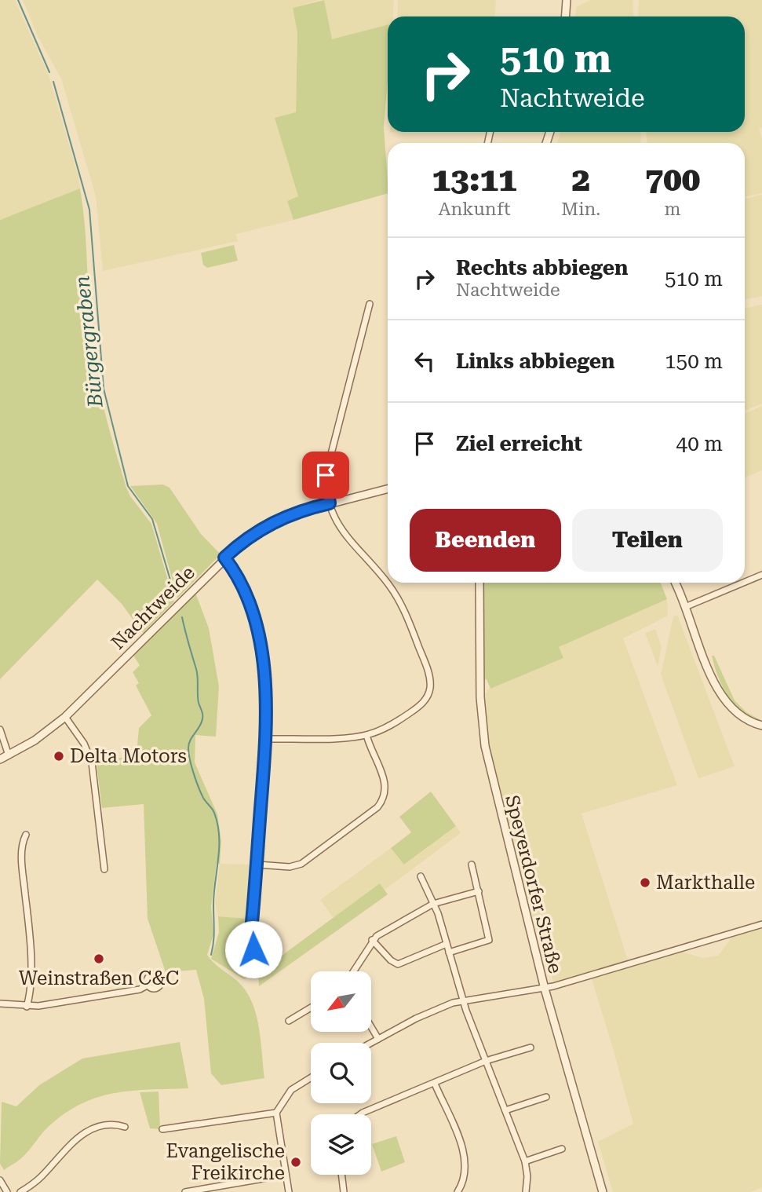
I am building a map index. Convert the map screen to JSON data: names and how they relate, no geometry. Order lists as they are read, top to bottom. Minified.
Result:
{"streets":{"street":["Nachtweide","Speyerdorfer Straße"]},"water":["Bürgergraben"],"places":["Delta Motors","Markthalle","Weinstraßen C&C","Evangelische Freikirche"],"north":"bottom left","page":{"turn":["510 m","Nachtweide"],"eta":["13:11","Ankunft","2","Min.","700","m"],"list":[{"name":"Rechts abbiegen","note":"Nachtweide","value":"510 m"},{"name":"Links abbiegen","value":"150 m"},{"name":"Ziel erreicht","value":"40 m"}],"buttons":["Beenden","Teilen"]}}
